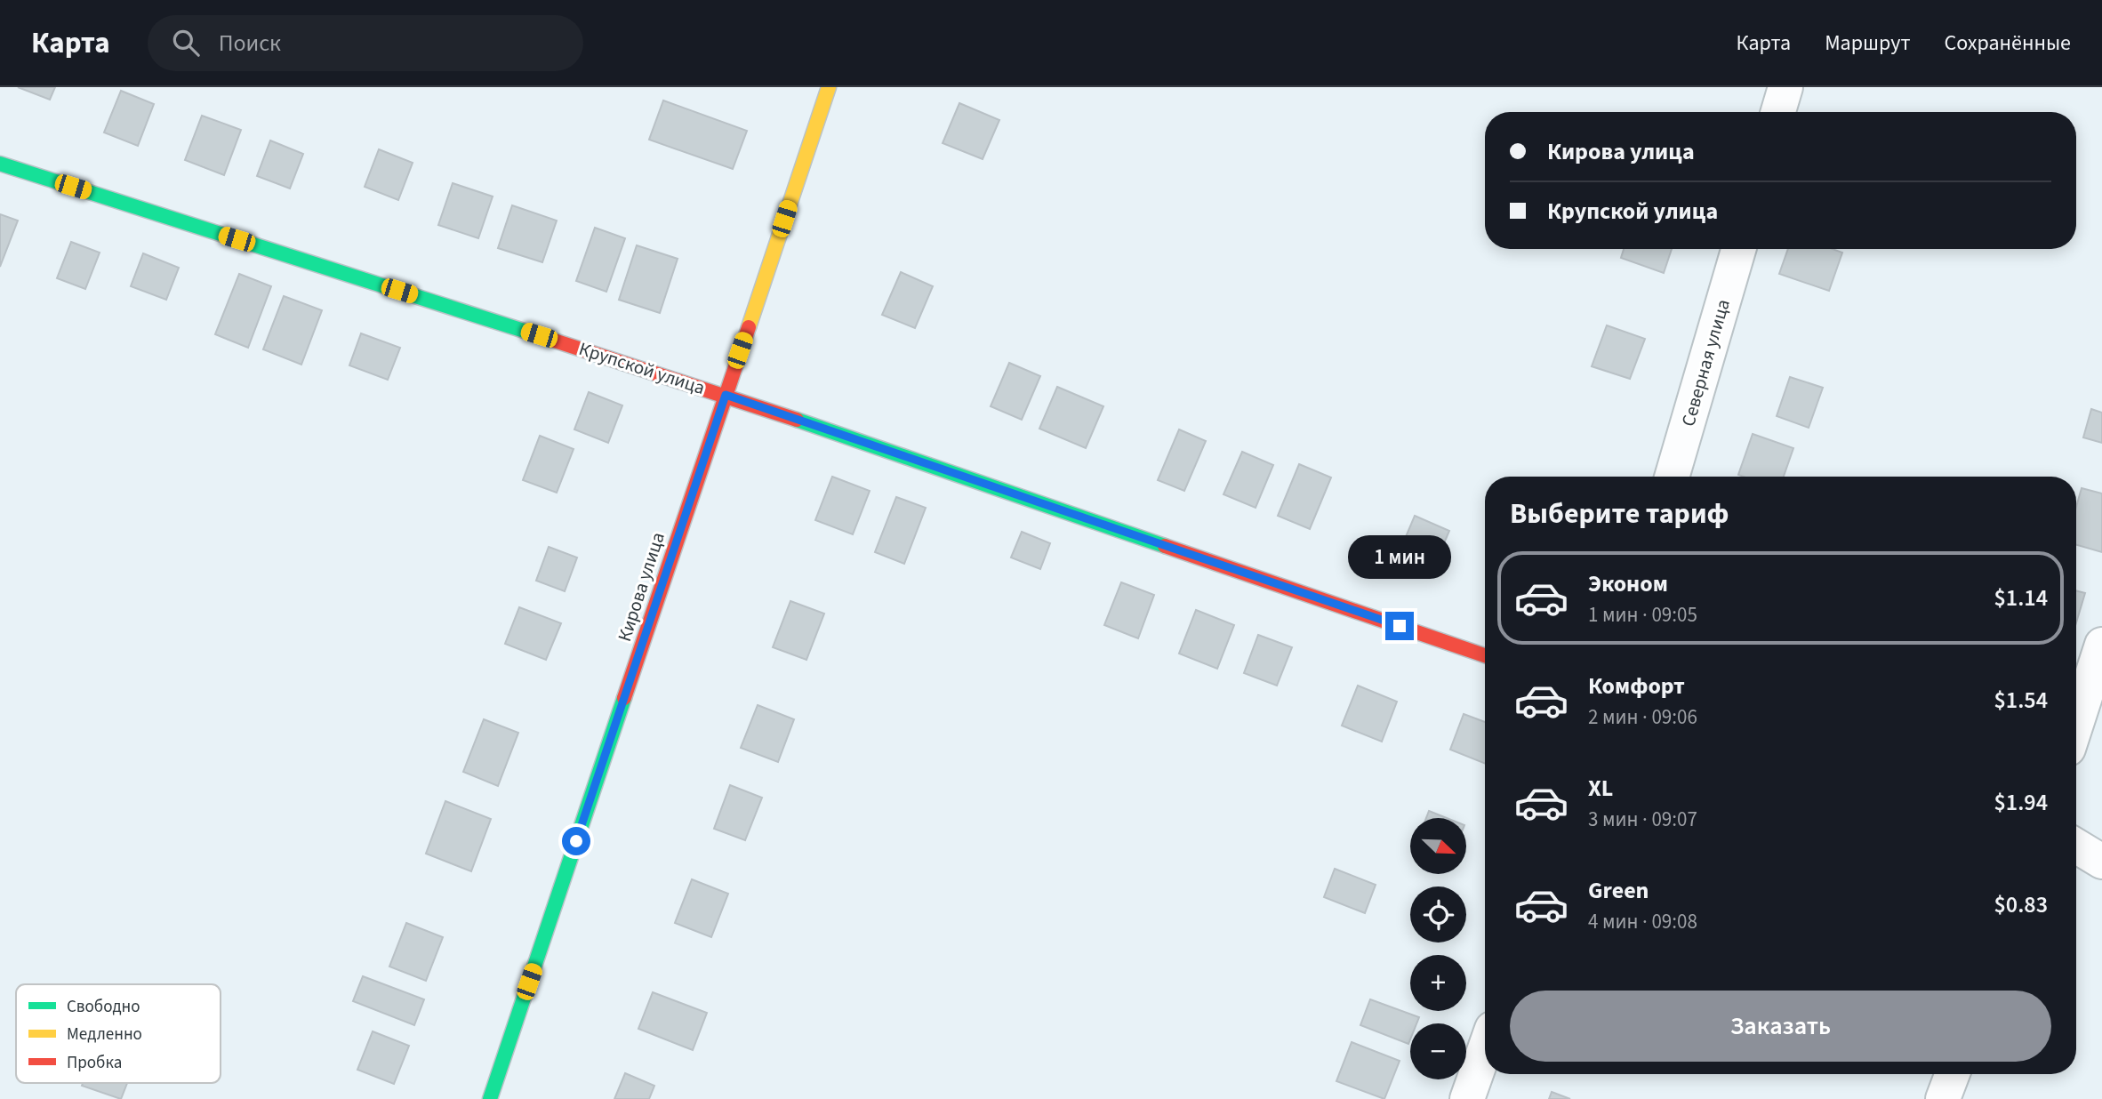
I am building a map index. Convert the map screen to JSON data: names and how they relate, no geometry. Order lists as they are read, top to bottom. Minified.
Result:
{"streets":{"street":["Северная улица","Крупской улица","Кирова улица"]},"crossings":[["Крупской улица","Кирова улица"]],"legend":["Свободно","Медленно","Пробка"],"north":"bottom right","page":{"header":"Карта","search":"Поиск","nav":["Карта","Маршрут","Сохранённые"],"banner":["Кирова улица","Крупской улица"],"heading":"Выберите тариф","bubble":"1 мин","list":[{"name":"Эконом","note":"1 мин · 09:05","value":"$1.14"},{"name":"Комфорт","note":"2 мин · 09:06","value":"$1.54"},{"name":"XL","note":"3 мин · 09:07","value":"$1.94"},{"name":"Green","note":"4 мин · 09:08","value":"$0.83"}],"map_buttons":["+","−"],"buttons":"Заказать"}}
